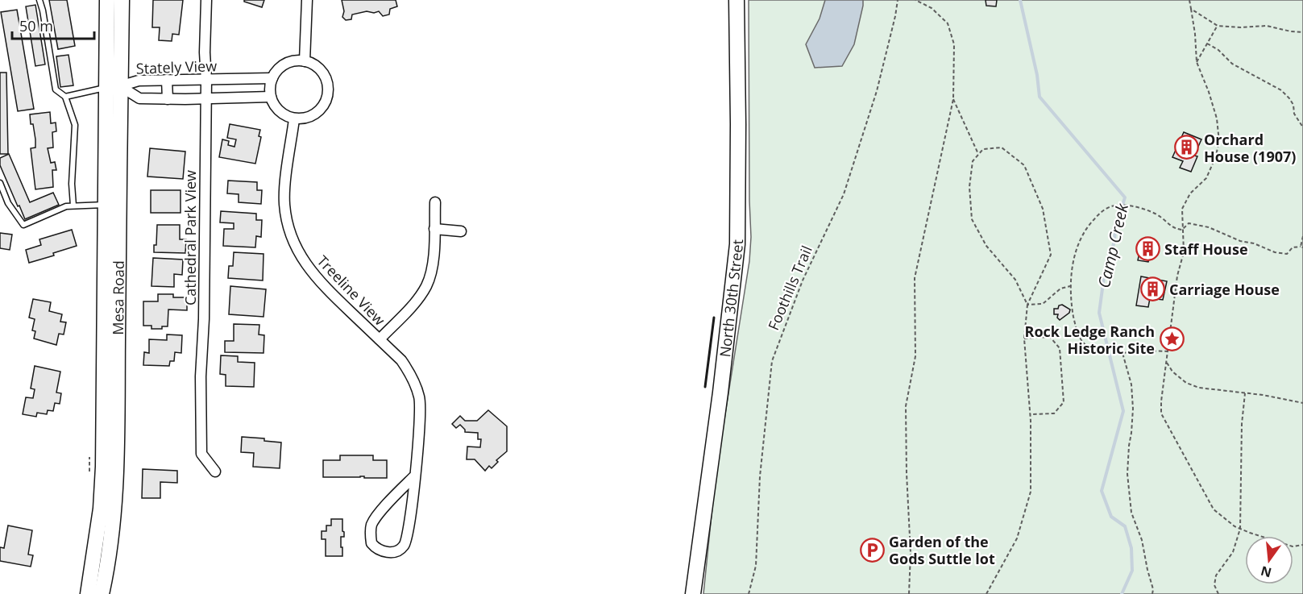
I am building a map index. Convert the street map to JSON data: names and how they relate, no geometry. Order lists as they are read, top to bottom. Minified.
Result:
{"streets":{"main road":["Mesa Road","North 30th Street"],"street":["Stately View","Cathedral Park View","Treeline View"],"path":["Foothills Trail"]},"crossings":[["Stately View","Cathedral Park View"],["Stately View","Treeline View"],["Stately View","Mesa Road"]],"water":["Camp Creek"],"places":{"building":["Orchard House (1907)","Staff House","Carriage House"],"place":["Rock Ledge Ranch Historic Site"],"parking":["Garden of the Gods Suttle lot"]},"scale_bar":"50 m","north":"bottom"}
